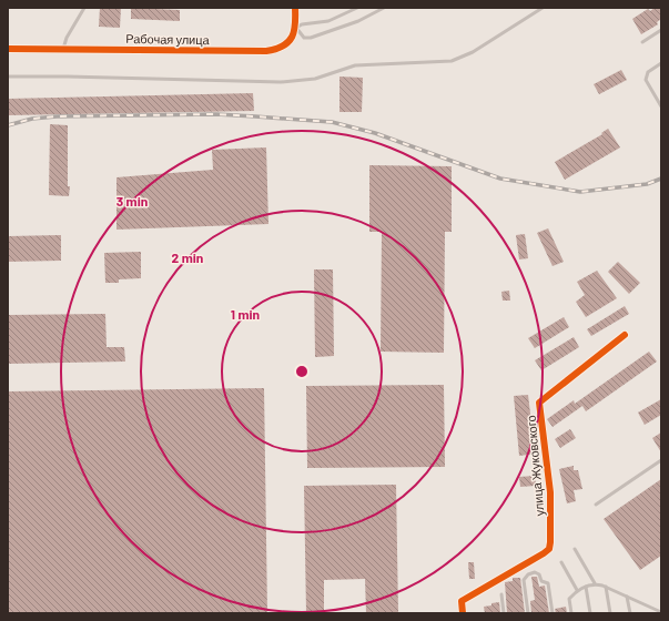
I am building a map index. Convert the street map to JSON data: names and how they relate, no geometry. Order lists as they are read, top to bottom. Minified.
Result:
{"streets":{"street":["Рабочая улица","улица Жуковского"]},"rings":["3 min","2 min","1 min"]}
